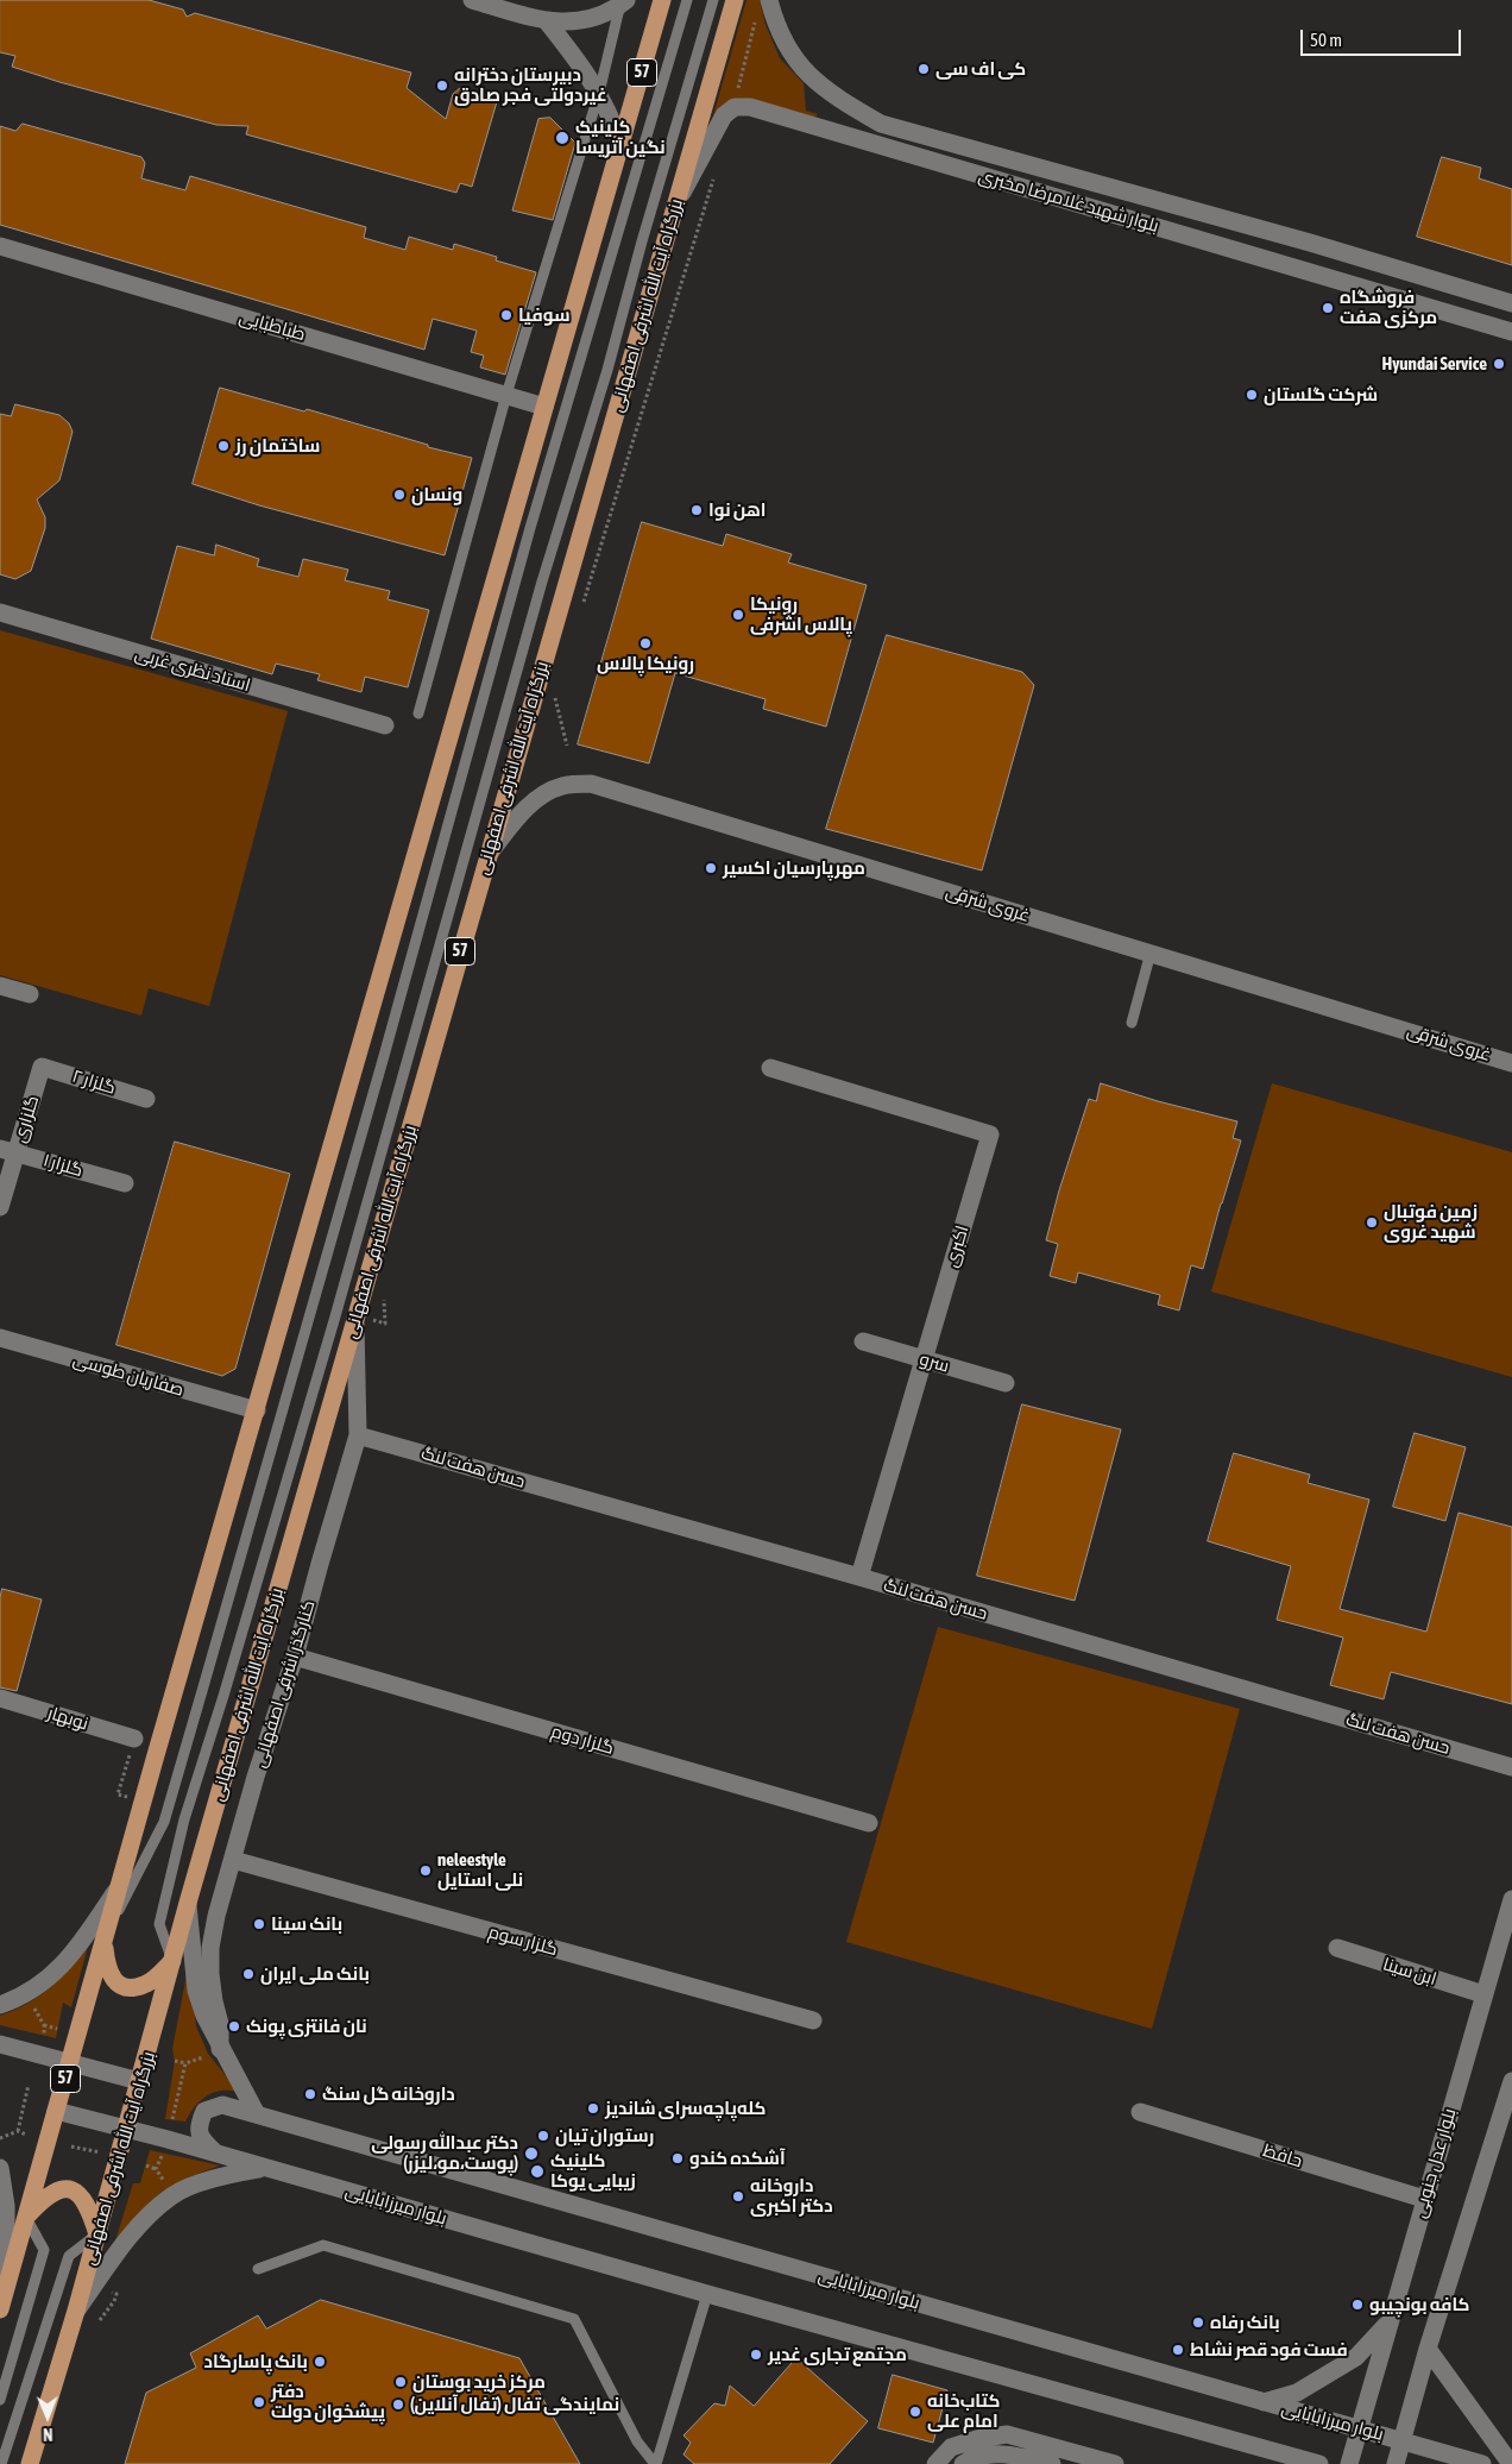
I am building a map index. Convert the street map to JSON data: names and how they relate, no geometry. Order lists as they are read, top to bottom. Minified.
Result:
{"streets":{"highway":["57","بزرگراه آیت الله اشرفی اصفهانی"],"street":["بلوار شهید غلامرضا مخبری","طباطبایی","استاد نظری غربی","غروی شرقی","گلزار ۲","گلزاری","گلزار ۱","اکبری","سرو","صفاریان طوسی","حسن هفت لنگ","کنارگذر اشرفی اصفهانی","نوبهار","گلزار دوم","گلزار سوم","ابن سینا","حافظ","بلوار عدل جنوبی","بلوار میرزابابایی"]},"crossings":[["57","طباطبایی"],["57","صفاریان طوسی"],["57","بلوار میرزابابایی"],["بلوار شهید غلامرضا مخبری","بزرگراه آیت الله اشرفی اصفهانی"],["بزرگراه آیت الله اشرفی اصفهانی","غروی شرقی"],["بزرگراه آیت الله اشرفی اصفهانی","کنارگذر اشرفی اصفهانی"],["بزرگراه آیت الله اشرفی اصفهانی","بلوار میرزابابایی"],["گلزار ۲","گلزاری"],["گلزاری","گلزار ۱"],["اکبری","سرو"],["اکبری","حسن هفت لنگ"],["حسن هفت لنگ","کنارگذر اشرفی اصفهانی"],["کنارگذر اشرفی اصفهانی","گلزار دوم"],["کنارگذر اشرفی اصفهانی","گلزار سوم"],["ابن سینا","بلوار عدل جنوبی"],["حافظ","بلوار عدل جنوبی"],["بلوار عدل جنوبی","بلوار میرزابابایی"]],"places":["کی اف سی","دبیرستان دخترانه غیردولتی فجر صادق","کلینیک نگین آتریسا","فروشگاه مرکزی هفت","سوفیا","Hyundai Service","شرکت گلستان","ساختمان رز","ونسان","اهن نوا","رونیکا پالاس اشرفی","رونیکا پالاس","مهرپارسیان اکسیر","زمین فوتبال شهید غروی","neleestyle نلی استایل","بانک سینا","بانک ملی ایران","نان فانتزی پونک","داروخانه گل سنگ","کله‌پاچه‌سرای شاندیز","رستوران تیان","دکتر عبدالله رسولی (پوست،مو،لیزر)","آشکده کندو","کلینیک زیبایی یوکا","داروخانه دکتر اکبری","کافه بونچیبو","بانک رفاه","فست فود قصر نشاط","مجتمع تجاری غدیر","بانک پاسارگاد","مرکز خرید بوستان","دفتر پیشخوان دولت","نمایندگی تفال (تفال آنلاین)","کتاب‌خانه امام علی"],"scale_bar":"50 m","north":"bottom"}
